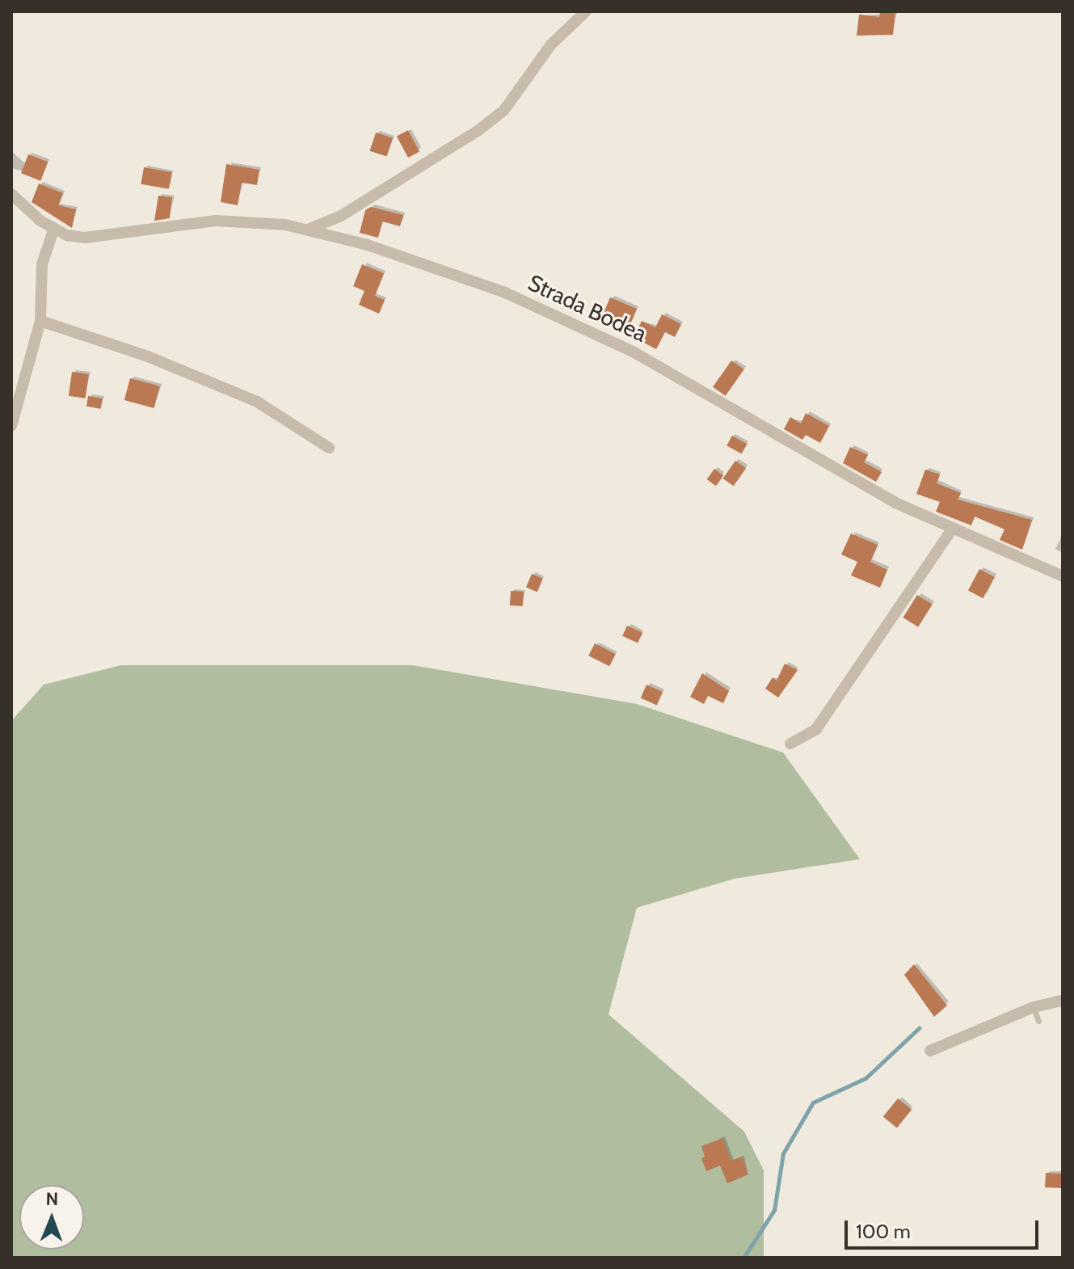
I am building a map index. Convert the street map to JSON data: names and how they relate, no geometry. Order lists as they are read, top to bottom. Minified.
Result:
{"streets":{"street":["Strada Bodea"]},"scale_bar":"100 m","north":"top"}
